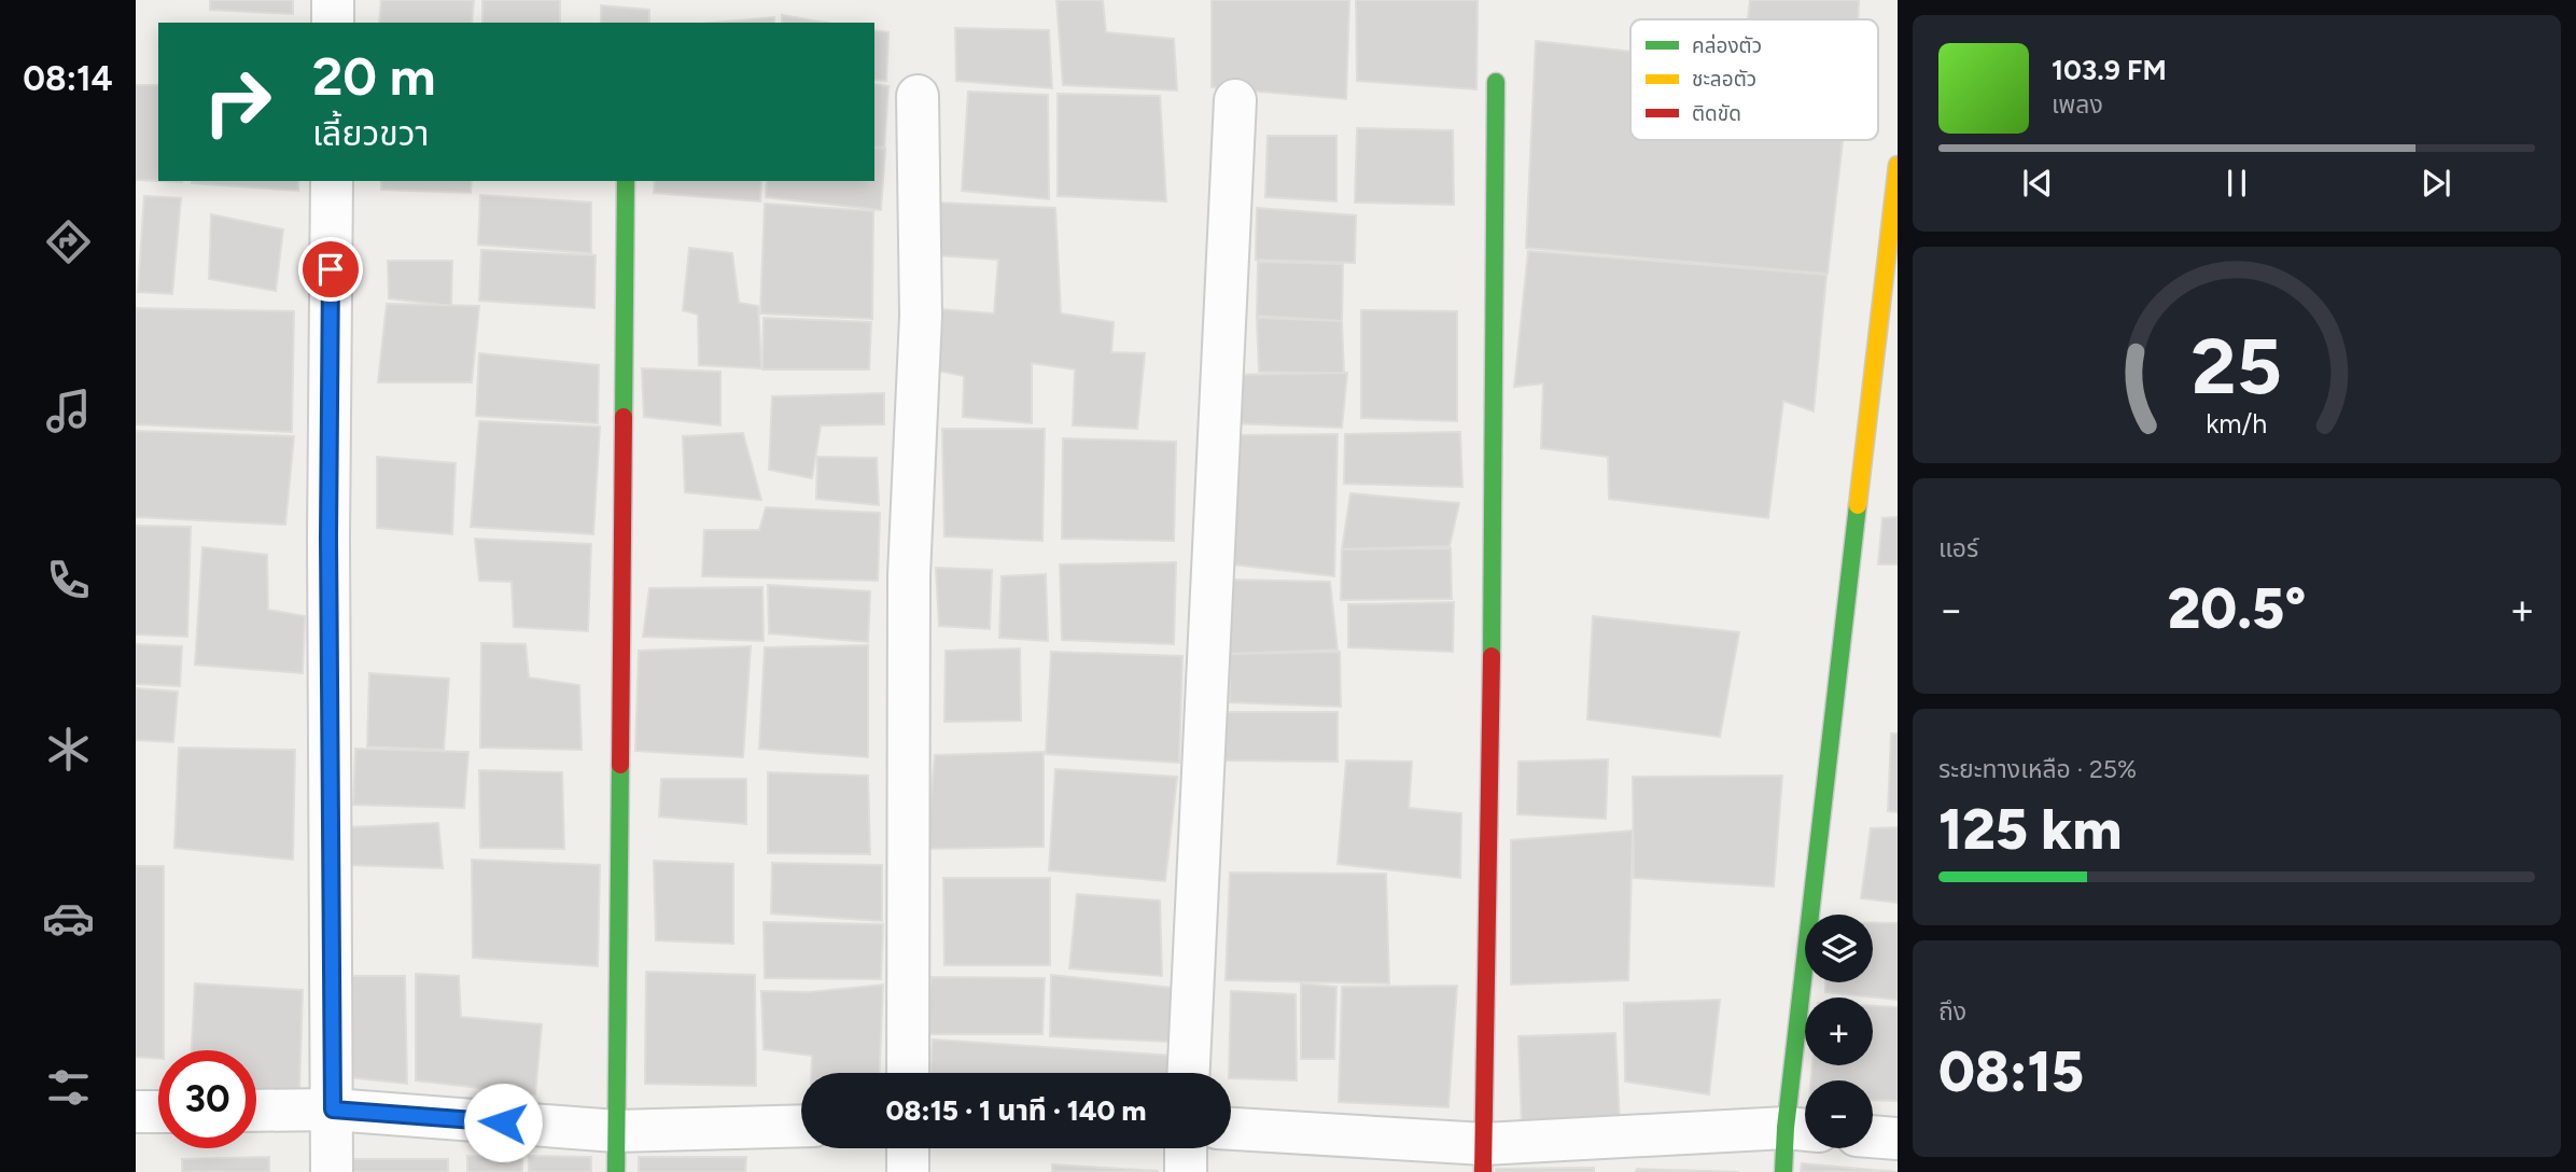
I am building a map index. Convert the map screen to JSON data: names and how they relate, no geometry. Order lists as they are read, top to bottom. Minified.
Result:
{"legend":["คล่องตัว","ชะลอตัว","ติดขัด"],"page":{"tabs":"08:14","turn":["20 m","เลี้ยวขวา"],"song":["103.9 FM","เพลง"],"tile":["แอร์",["ระยะทางเหลือ · 25%","125 km"],["ถึง","08:15"]],"heat":["−","20.5°","+"],"map_buttons":["+","−"],"limit":"30","trip":"08:15 · 1 นาที · 140 m","gauge":["25","km/h"]}}
